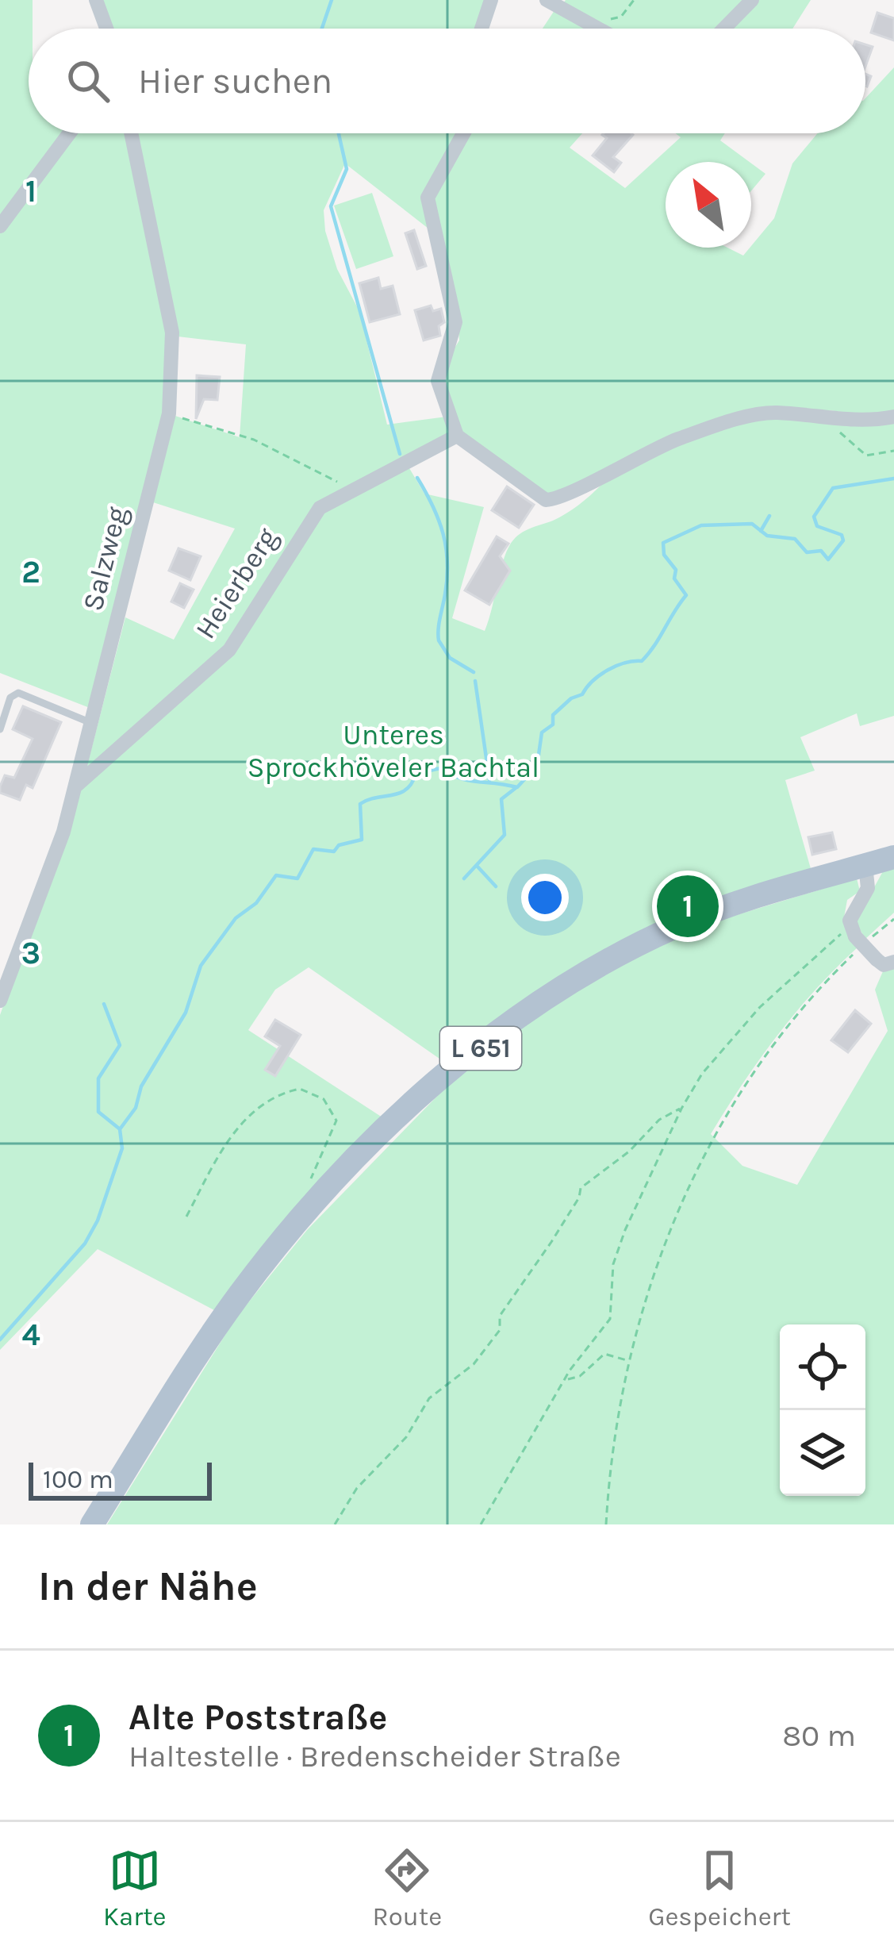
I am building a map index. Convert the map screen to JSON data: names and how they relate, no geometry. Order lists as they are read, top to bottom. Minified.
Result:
{"streets":{"main road":["L 651"],"street":["Salzweg","Heierberg"]},"crossings":[["Salzweg","Heierberg"]],"parks":["Unteres Sprockhöveler Bachtal"],"scale_bar":"100 m","north":"top left","page":{"search":"Hier suchen","pins":"1","scale":"100 m","heading":"In der Nähe","list":[{"mark":"1","name":"Alte Poststraße","note":"Haltestelle · Bredenscheider Straße","value":"80 m"}],"nav":["Karte","Route","Gespeichert"]},"grid":{"rows":["1","2","3","4"]}}
